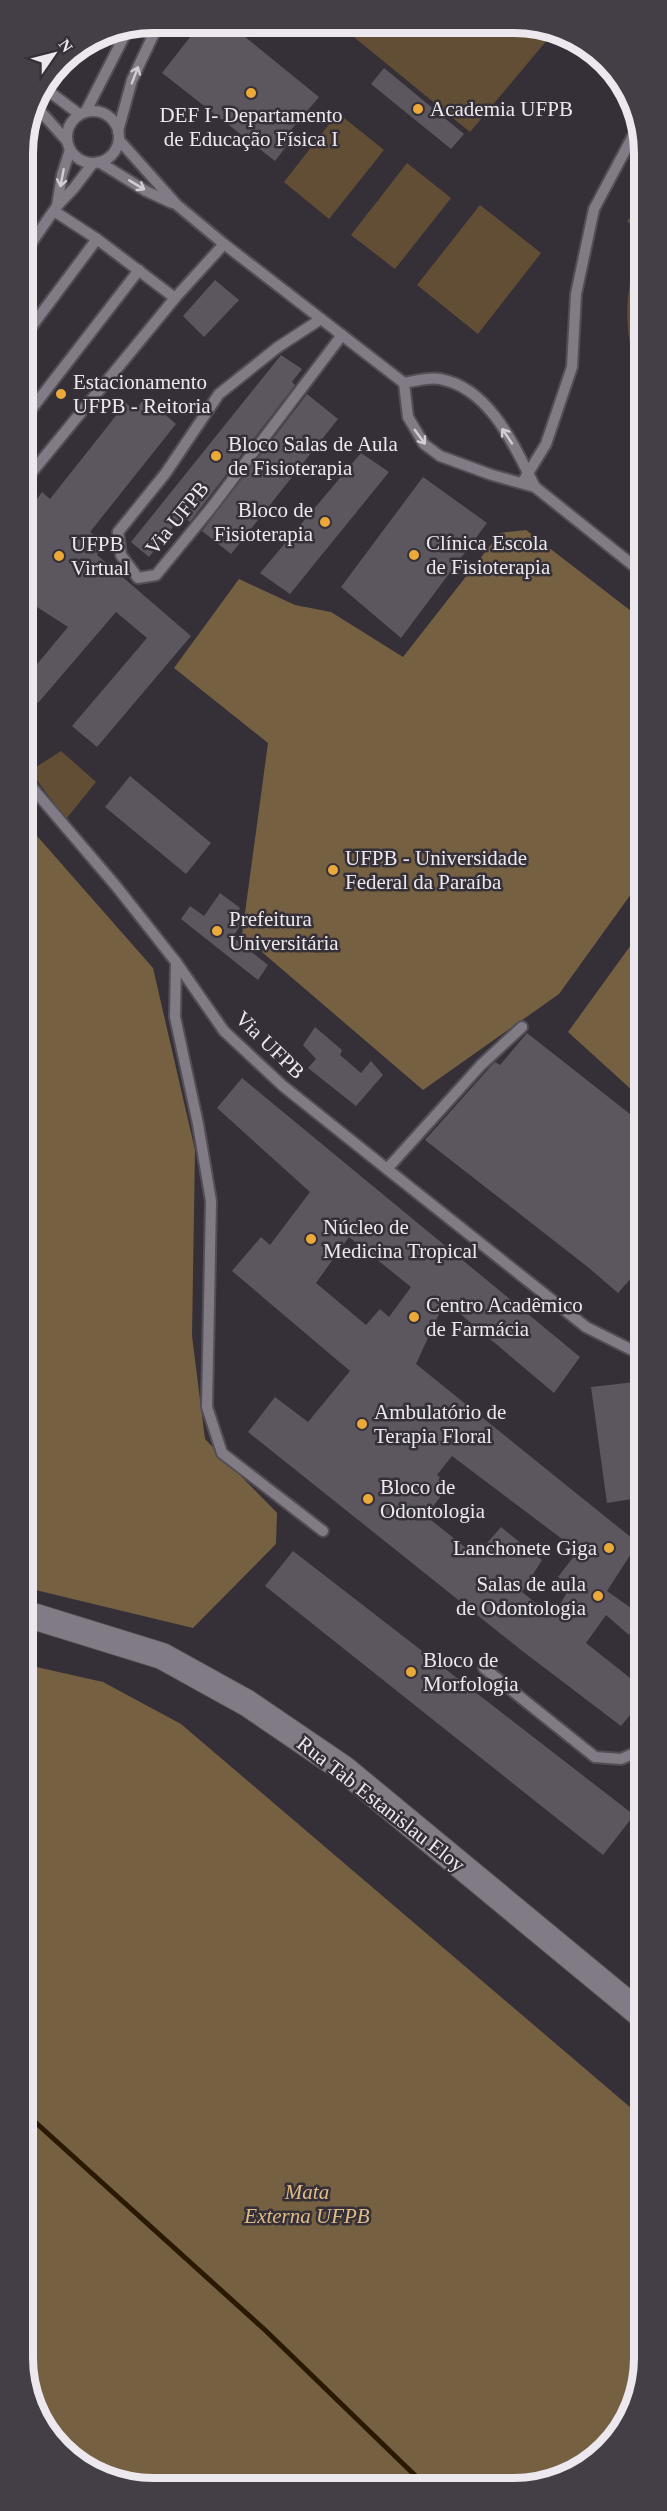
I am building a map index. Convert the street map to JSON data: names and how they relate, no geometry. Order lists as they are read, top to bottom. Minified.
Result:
{"streets":{"street":["Rua Tab Estanislau Eloy"],"lane":["Via UFPB"]},"parks":["Mata Externa UFPB"],"places":["DEF I- Departamento de Educação Física I","Academia UFPB","Estacionamento UFPB - Reitoria","Bloco Salas de Aula de Fisioterapia","Bloco de Fisioterapia","Clínica Escola de Fisioterapia","UFPB Virtual","UFPB - Universidade Federal da Paraíba","Prefeitura Universitária","Núcleo de Medicina Tropical","Centro Acadêmico de Farmácia","Ambulatório de Terapia Floral","Bloco de Odontologia","Lanchonete Giga","Salas de aula de Odontologia","Bloco de Morfologia"],"north":"top right"}
